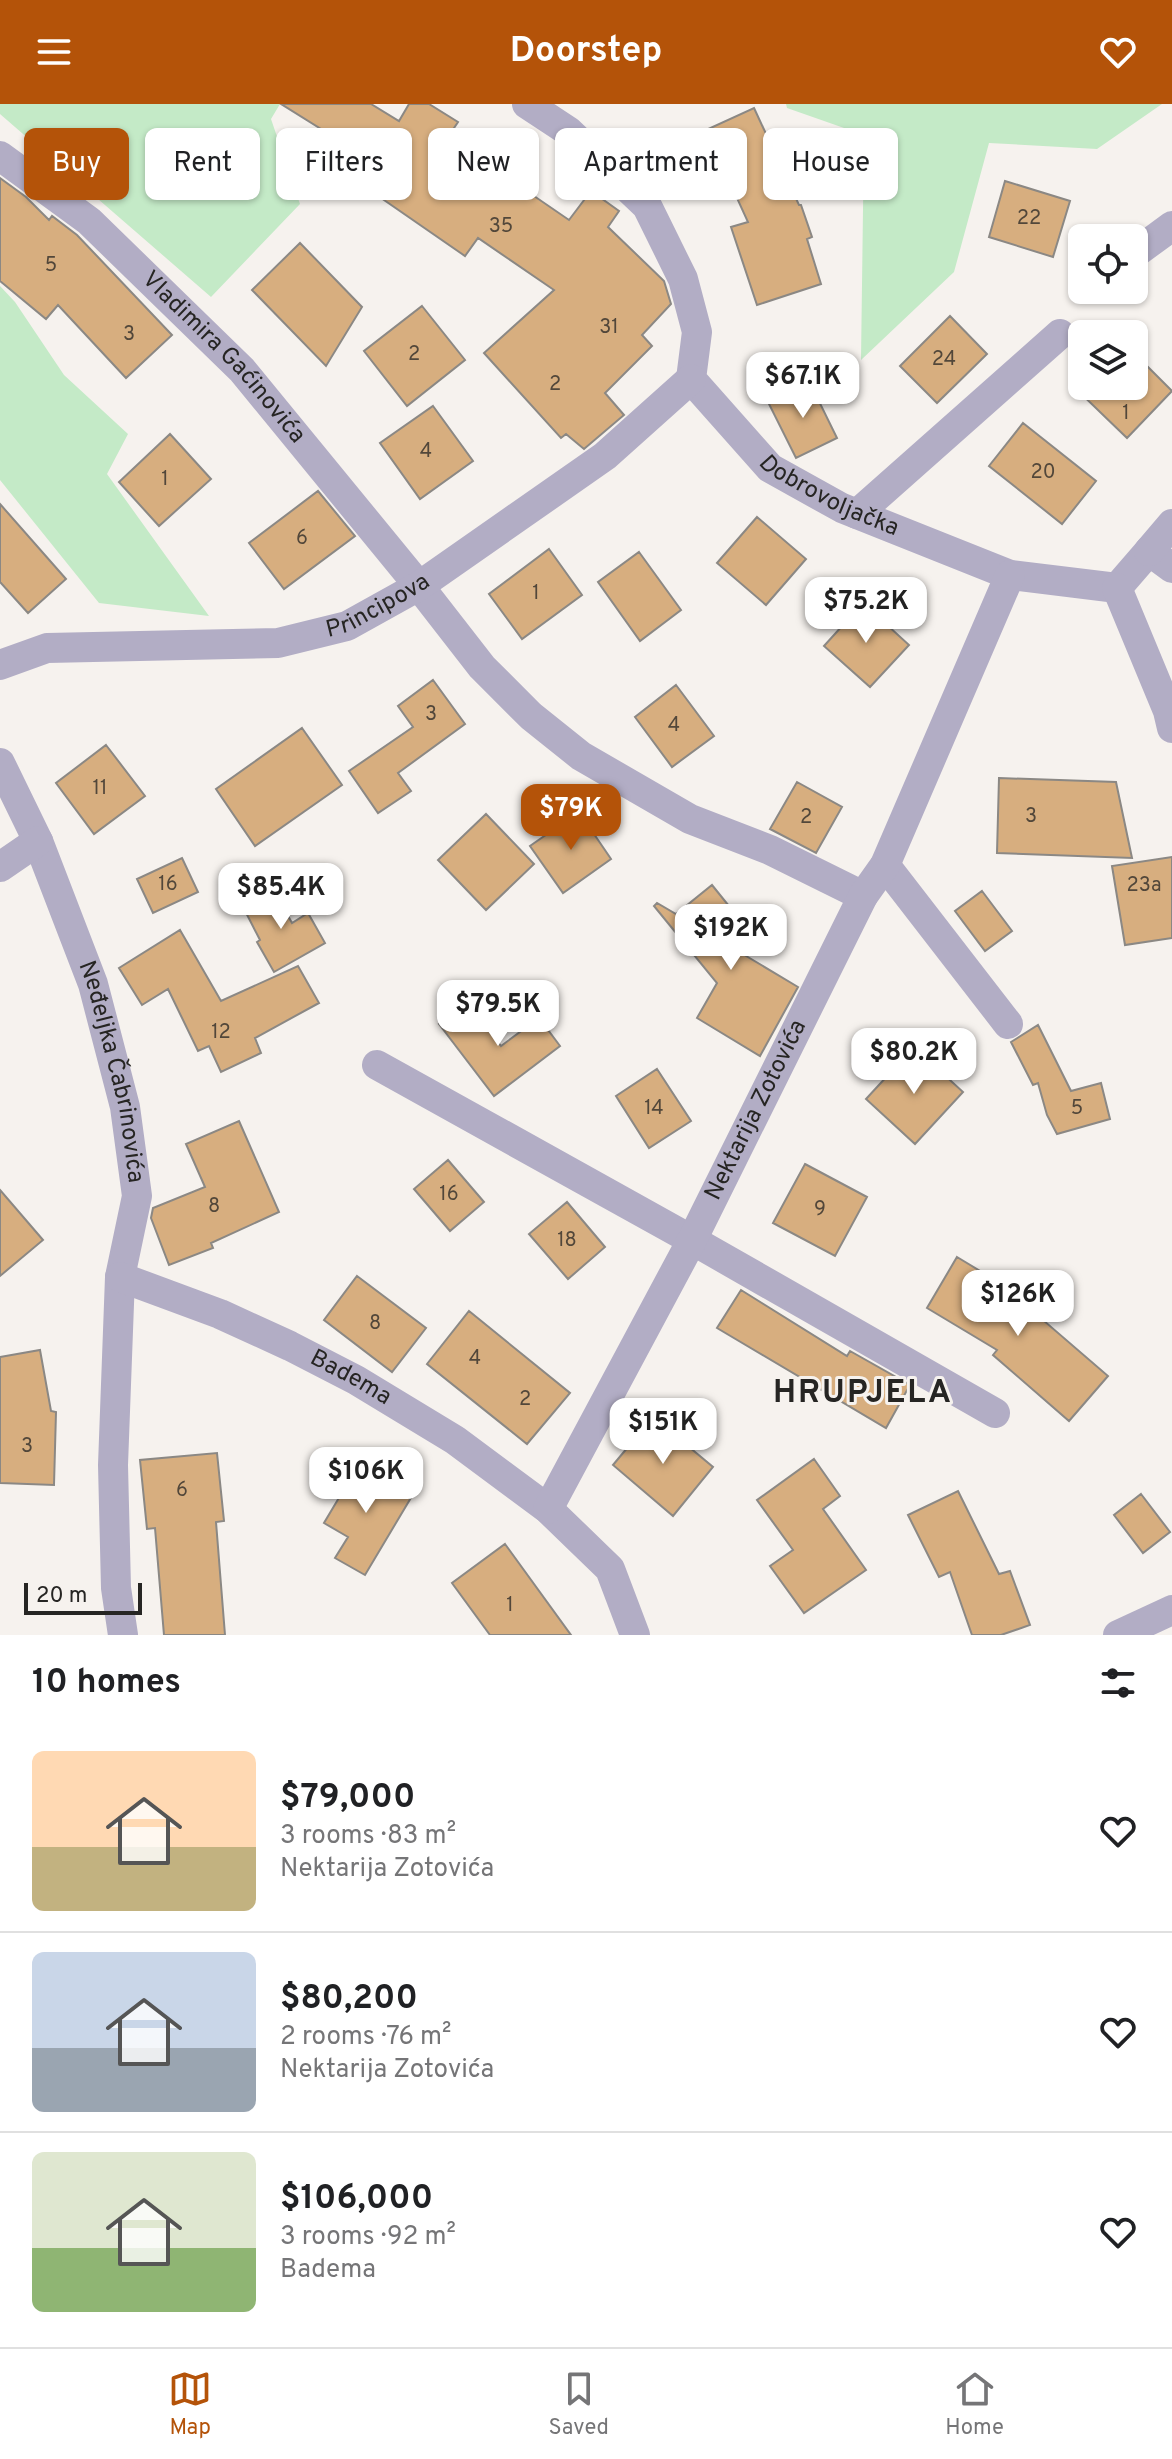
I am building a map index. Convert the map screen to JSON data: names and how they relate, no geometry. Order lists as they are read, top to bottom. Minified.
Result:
{"streets":{"street":["Vladimira Gaćinovića","Dobrovoljačka","Principova","Neđeljka Čabrinovića","Nektarija Zotovića","Badema"]},"crossings":[["Vladimira Gaćinovića","Principova"],["Dobrovoljačka","Principova"],["Dobrovoljačka","Nektarija Zotovića"],["Neđeljka Čabrinovića","Badema"],["Nektarija Zotovića","Badema"]],"districts":["HRUPJELA"],"house_numbers":["22","35","5","31","3","2","24","2","1","4","20","1","6","1","3","4","11","3","2","16","23a","12","14","5","16","8","9","18","8","4","2","3","6","1"],"scale_bar":"20 m","page":{"header":"Doorstep","chip":["Buy","Rent","Filters","New","Apartment","House"],"price":["$67.1K","$75.2K","$79K","$85.4K","$192K","$79.5K","$80.2K","$126K","$151K","$106K"],"scale":"20 m","heading":"10 homes","list":[{"name":"$79,000","note":"3 rooms · 83 m² · Nektarija Zotovića"},{"name":"$80,200","note":"2 rooms · 76 m² · Nektarija Zotovića"},{"name":"$106,000","note":"3 rooms · 92 m² · Badema"}],"tabs":["Map","Saved","Home"]}}
